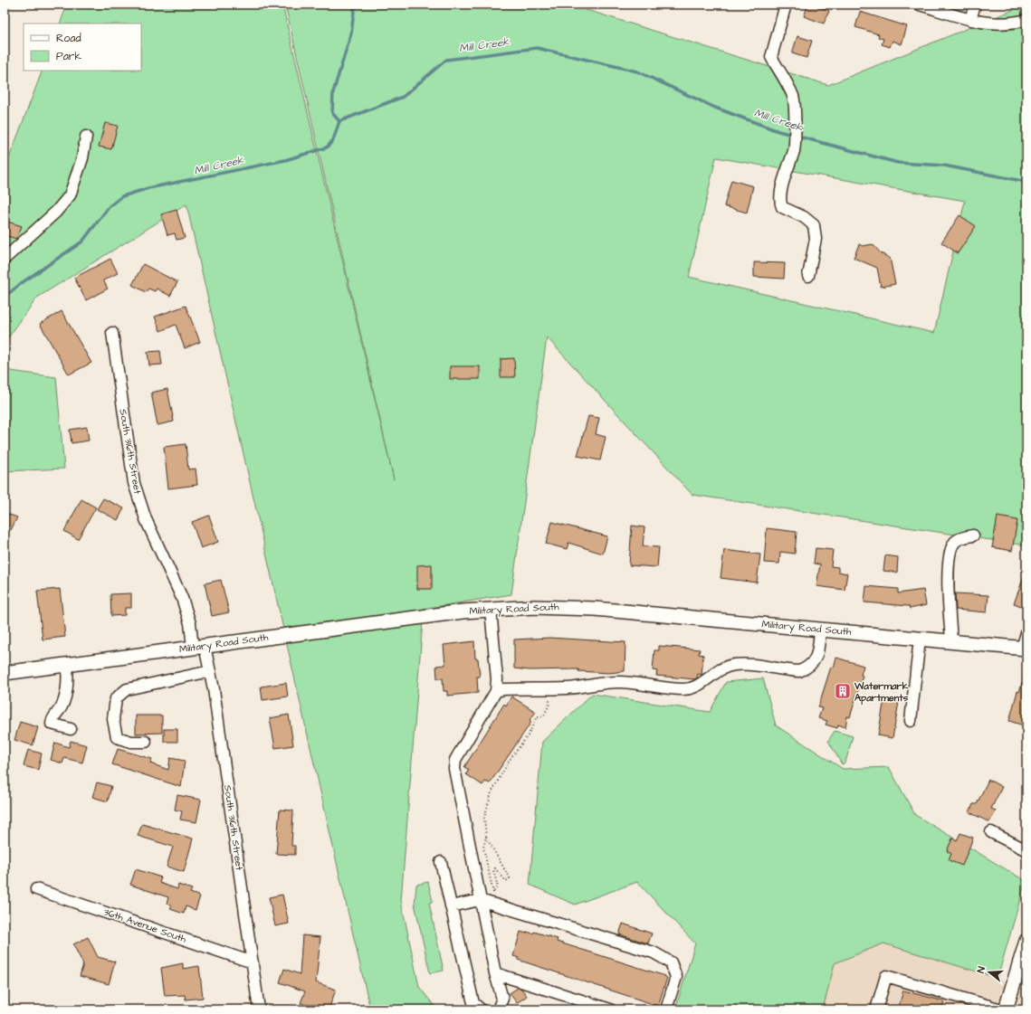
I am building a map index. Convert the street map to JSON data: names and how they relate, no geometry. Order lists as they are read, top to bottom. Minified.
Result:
{"streets":{"main road":["Military Road South"],"street":["South 316th Street","36th Avenue South"]},"crossings":[["South 316th Street","Military Road South"],["South 316th Street","36th Avenue South"]],"water":["Mill Creek"],"places":{"building":["Watermark Apartments"]},"legend":["Road","Park"],"north":"left"}
